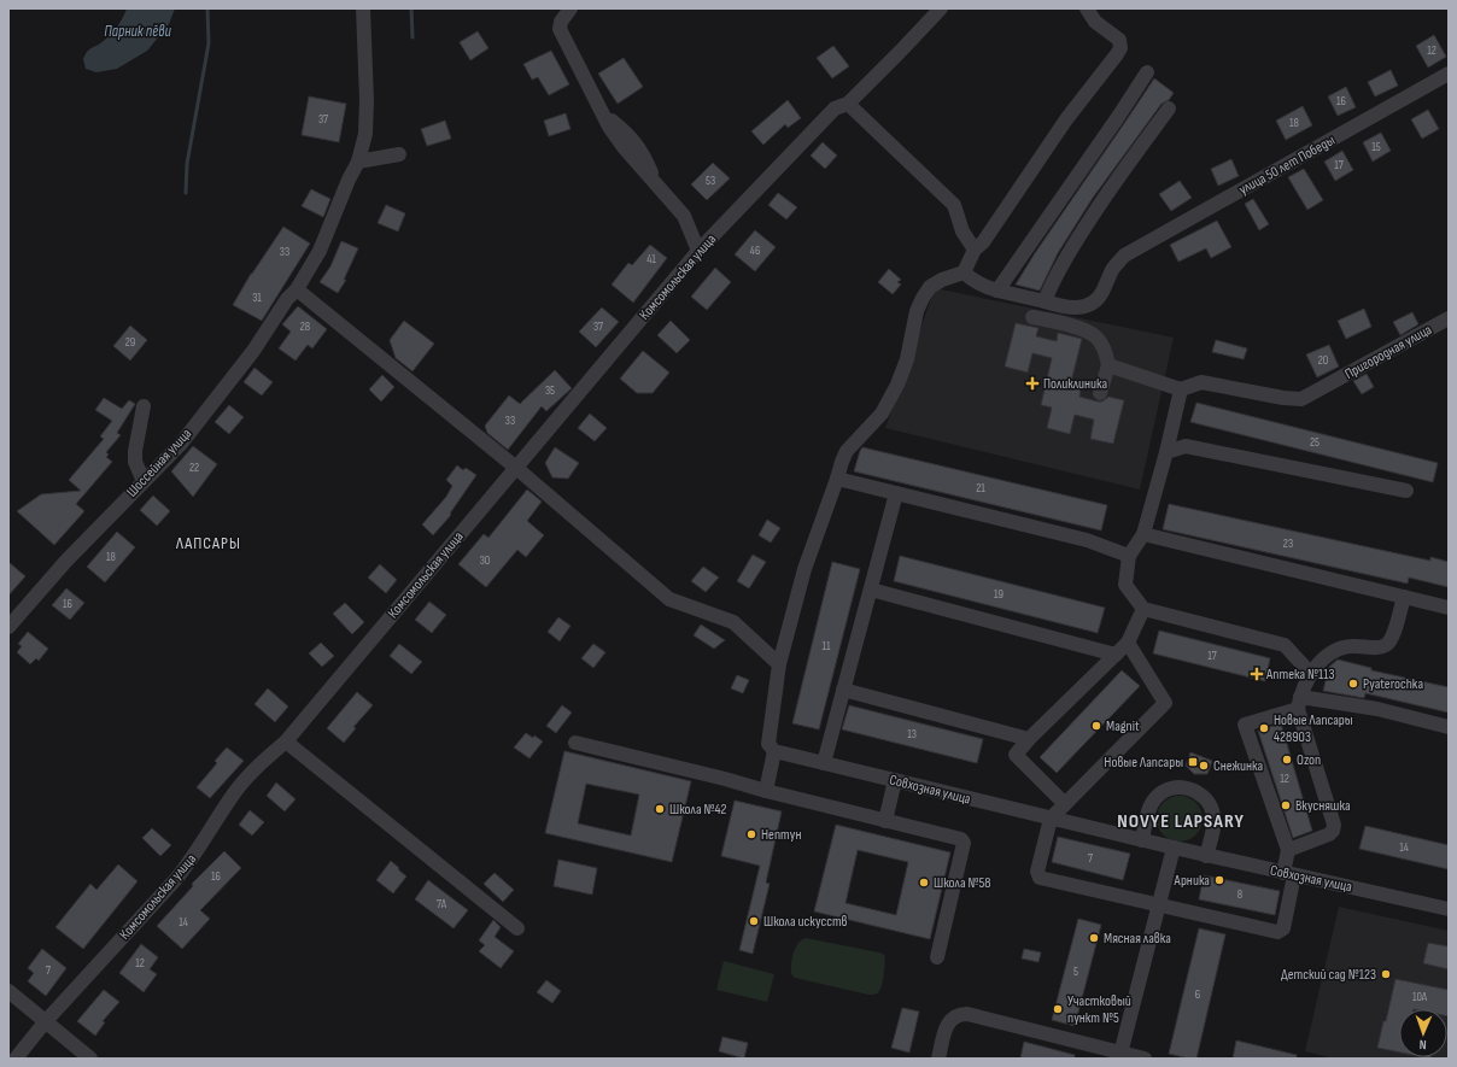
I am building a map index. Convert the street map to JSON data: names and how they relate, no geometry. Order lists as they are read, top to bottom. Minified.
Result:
{"streets":{"street":["улица 50 лет Победы","Комсомольская улица","Пригородная улица","Шоссейная улица","Совхозная улица"]},"districts":["ЛАПСАРЫ","NOVYE LAPSARY"],"water":["Парник пӗви"],"places":{"health":["Поликлиника","Аптека №113"],"other":["Pyaterochka","Magnit","Новые Лапсары 428903","Ozon","Снежинка","Вкусняшка","Школа №42","Нептун","Арника","Школа №58","Школа искусств","Мясная лавка","Детский сад №123","Участковый пункт №5"],"transit":["Новые Лапсары"]},"house_numbers":["12","16","37","18","15","17","53","46","33","41","31","28","37","29","20","35","33","25","22","21","23","18","30","19","16","11","17","13","12","14","7","16","8","7А","14","12","7","5","6","10А"],"north":"bottom"}
